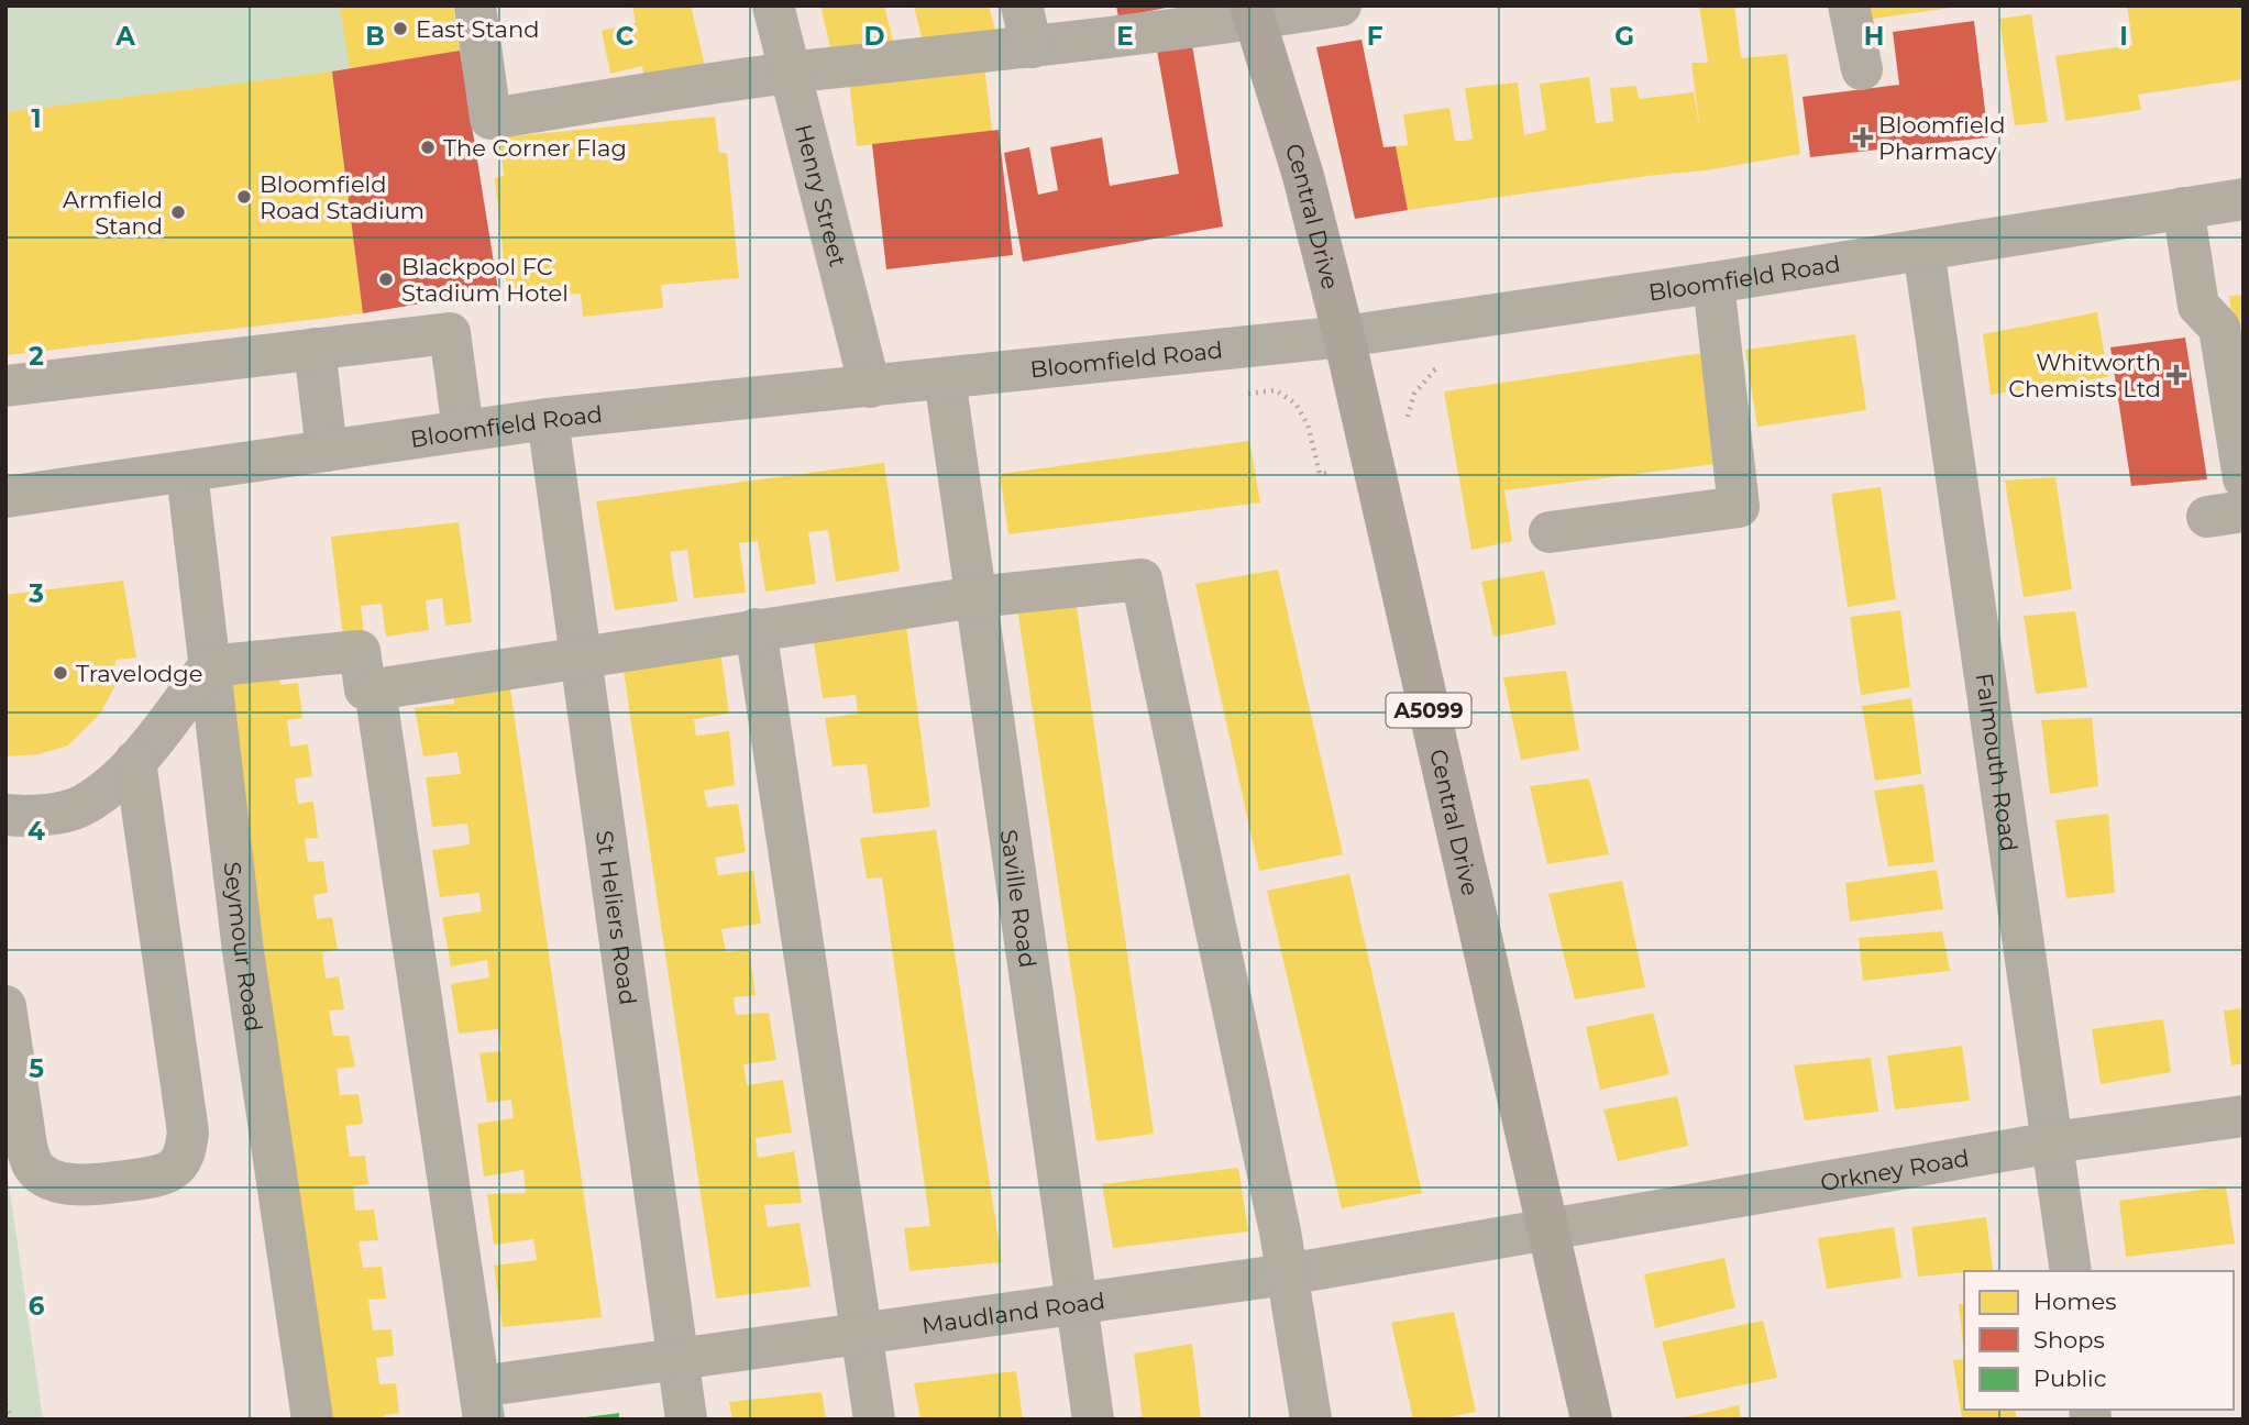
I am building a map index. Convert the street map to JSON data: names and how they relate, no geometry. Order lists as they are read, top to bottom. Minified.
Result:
{"streets":{"main road":["Central Drive","A5099"],"street":["Henry Street","Bloomfield Road","Falmouth Road","Saville Road","St Heliers Road","Seymour Road","Orkney Road","Maudland Road"]},"crossings":[["Henry Street","Bloomfield Road"],["Central Drive","Bloomfield Road"],["Central Drive","Orkney Road"],["Central Drive","Maudland Road"],["Bloomfield Road","Falmouth Road"],["Bloomfield Road","Saville Road"],["Bloomfield Road","St Heliers Road"],["Bloomfield Road","Seymour Road"],["Falmouth Road","Orkney Road"],["Saville Road","Maudland Road"],["St Heliers Road","Maudland Road"],["Orkney Road","Maudland Road"]],"places":{"other":["East Stand","The Corner Flag","Bloomfield Road Stadium","Armfield Stand","Blackpool FC Stadium Hotel","Travelodge"],"health":["Bloomfield Pharmacy","Whitworth Chemists Ltd"]},"legend":["Homes","Shops","Public"],"grid":{"columns":["A","B","C","D","E","F","G","H","I"],"rows":["1","2","3","4","5","6"]}}
